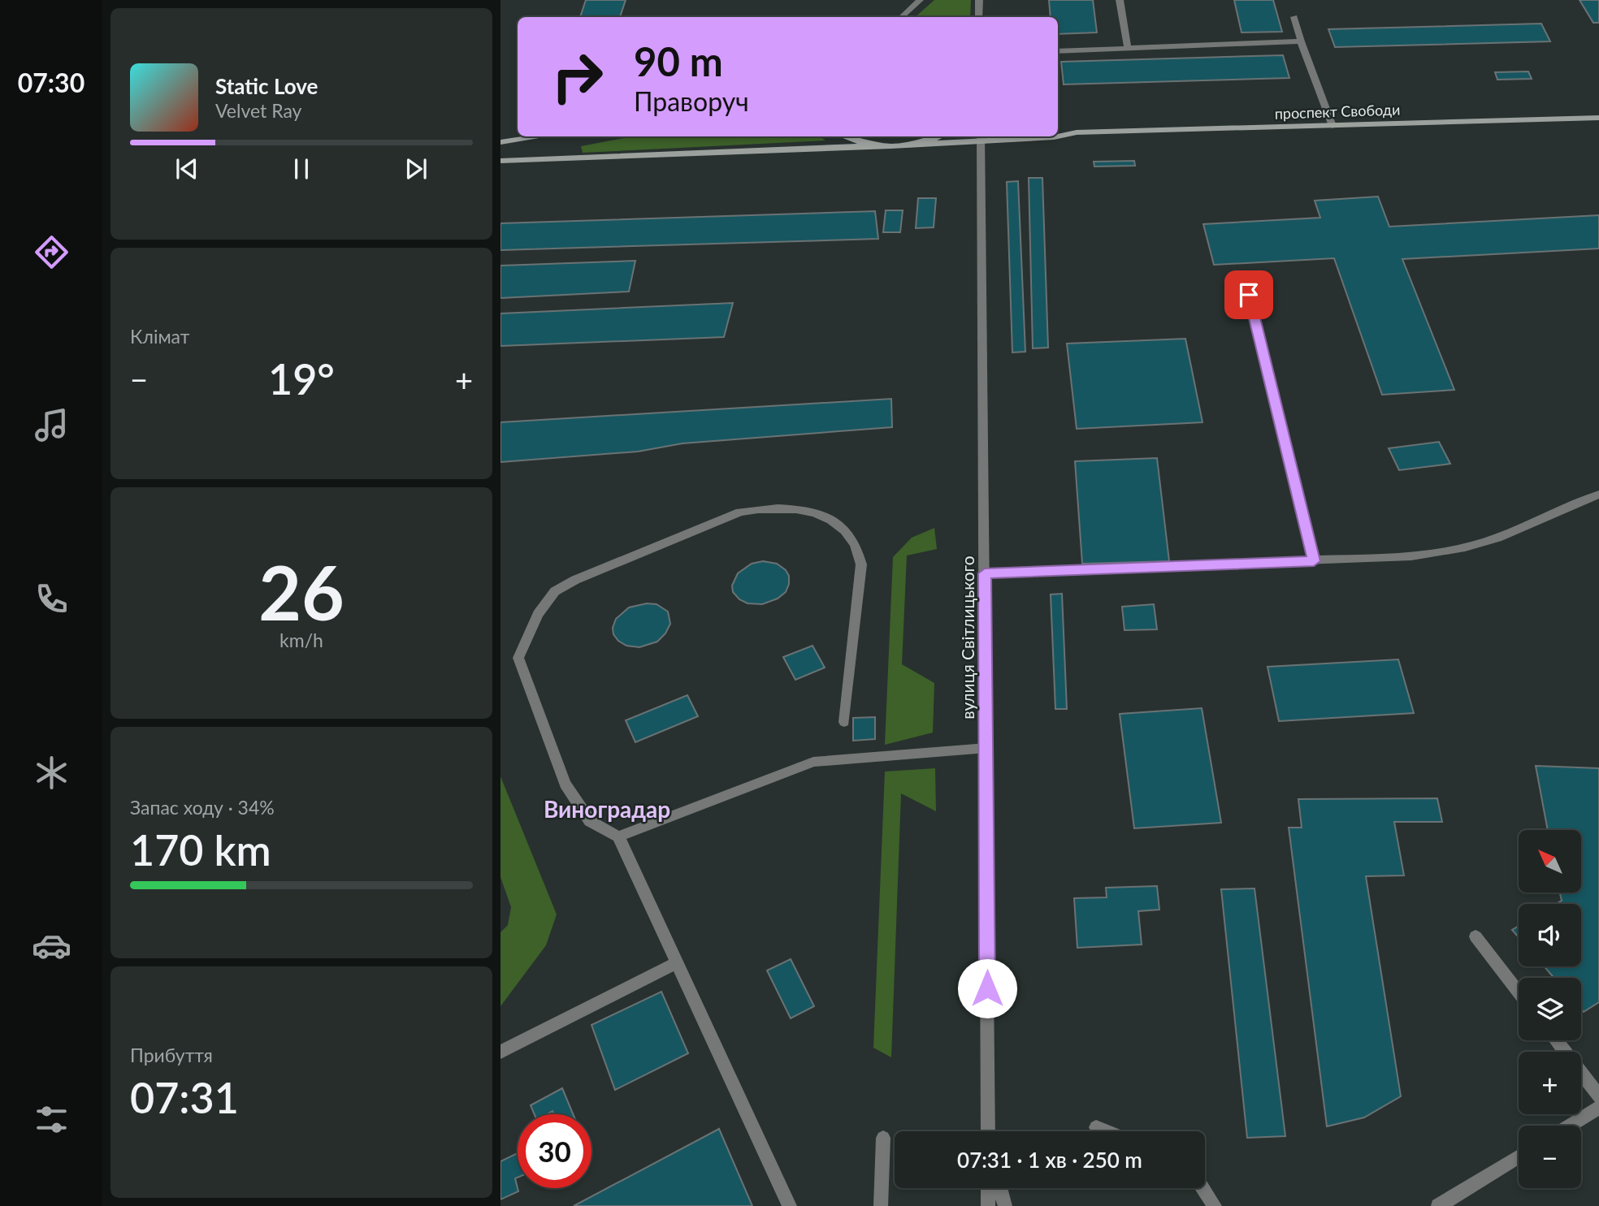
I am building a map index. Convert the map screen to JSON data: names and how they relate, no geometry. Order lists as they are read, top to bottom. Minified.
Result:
{"streets":{"street":["проспект Свободи","вулиця Світлицького"]},"crossings":[["проспект Свободи","вулиця Світлицького"]],"districts":["Виноградар"],"north":"top left","page":{"tabs":"07:30","turn":["90 m","Праворуч"],"song":["Static Love","Velvet Ray"],"tile":["Клімат",["26","km/h"],["Запас ходу · 34%","170 km"],["Прибуття","07:31"]],"heat":["−","19°","+"],"map_buttons":["+","−"],"limit":"30","trip":"07:31 · 1 хв · 250 m"}}
